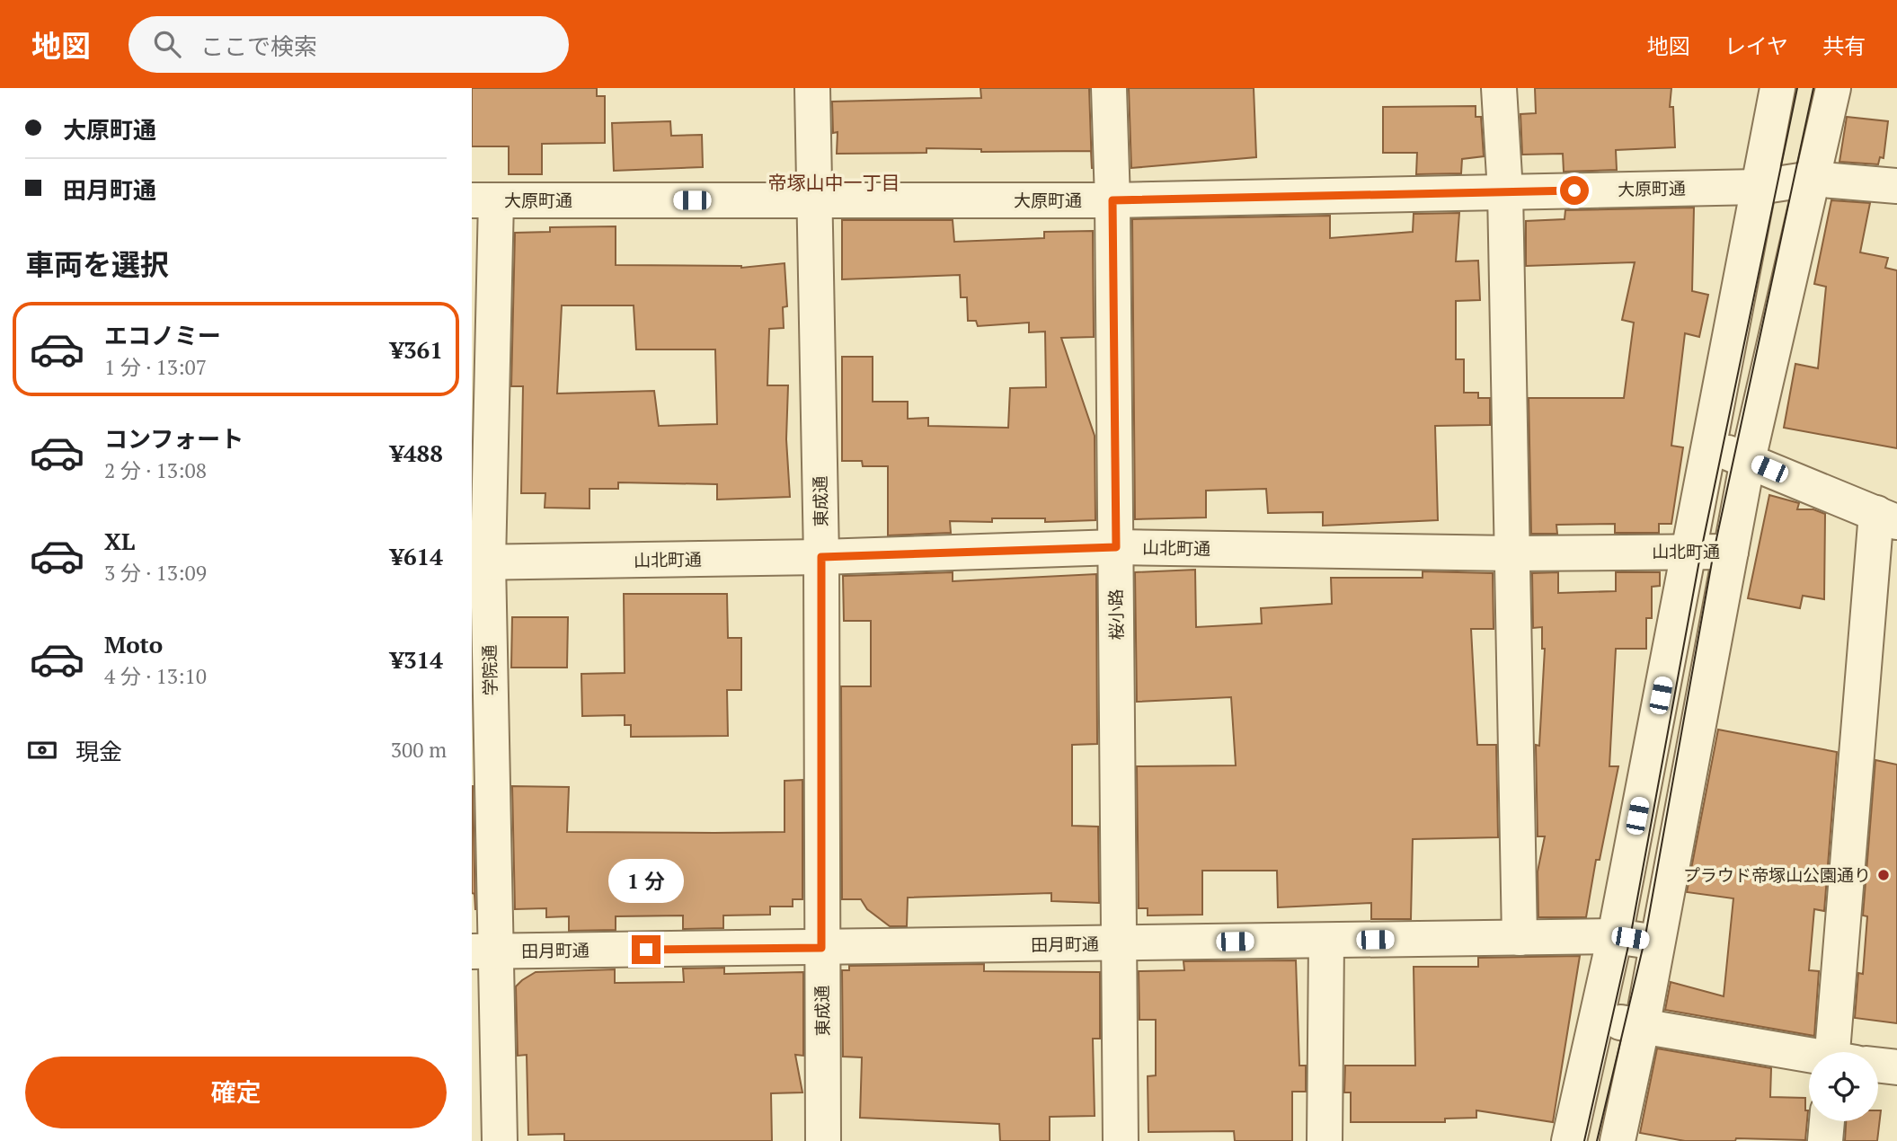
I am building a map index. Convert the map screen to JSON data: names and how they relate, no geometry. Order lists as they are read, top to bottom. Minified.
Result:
{"streets":{"street":["大原町通","東成通","山北町通","桜小路","学院通","田月町通"]},"crossings":[["大原町通","東成通"],["大原町通","桜小路"],["大原町通","学院通"],["東成通","山北町通"],["東成通","田月町通"],["山北町通","桜小路"],["山北町通","学院通"],["桜小路","田月町通"],["学院通","田月町通"]],"districts":["帝塚山中一丁目"],"places":["プラウド帝塚山公園通り"],"page":{"header":"地図","search":"ここで検索","nav":["地図","レイヤ","共有"],"banner":["大原町通","田月町通"],"heading":"車両を選択","list":[{"name":"エコノミー","note":"1 分 · 13:07","value":"¥361"},{"name":"コンフォート","note":"2 分 · 13:08","value":"¥488"},{"name":"XL","note":"3 分 · 13:09","value":"¥614"},{"name":"Moto","note":"4 分 · 13:10","value":"¥314"}],"pay":["現金","300 m"],"bubble":"1 分","buttons":"確定"}}
